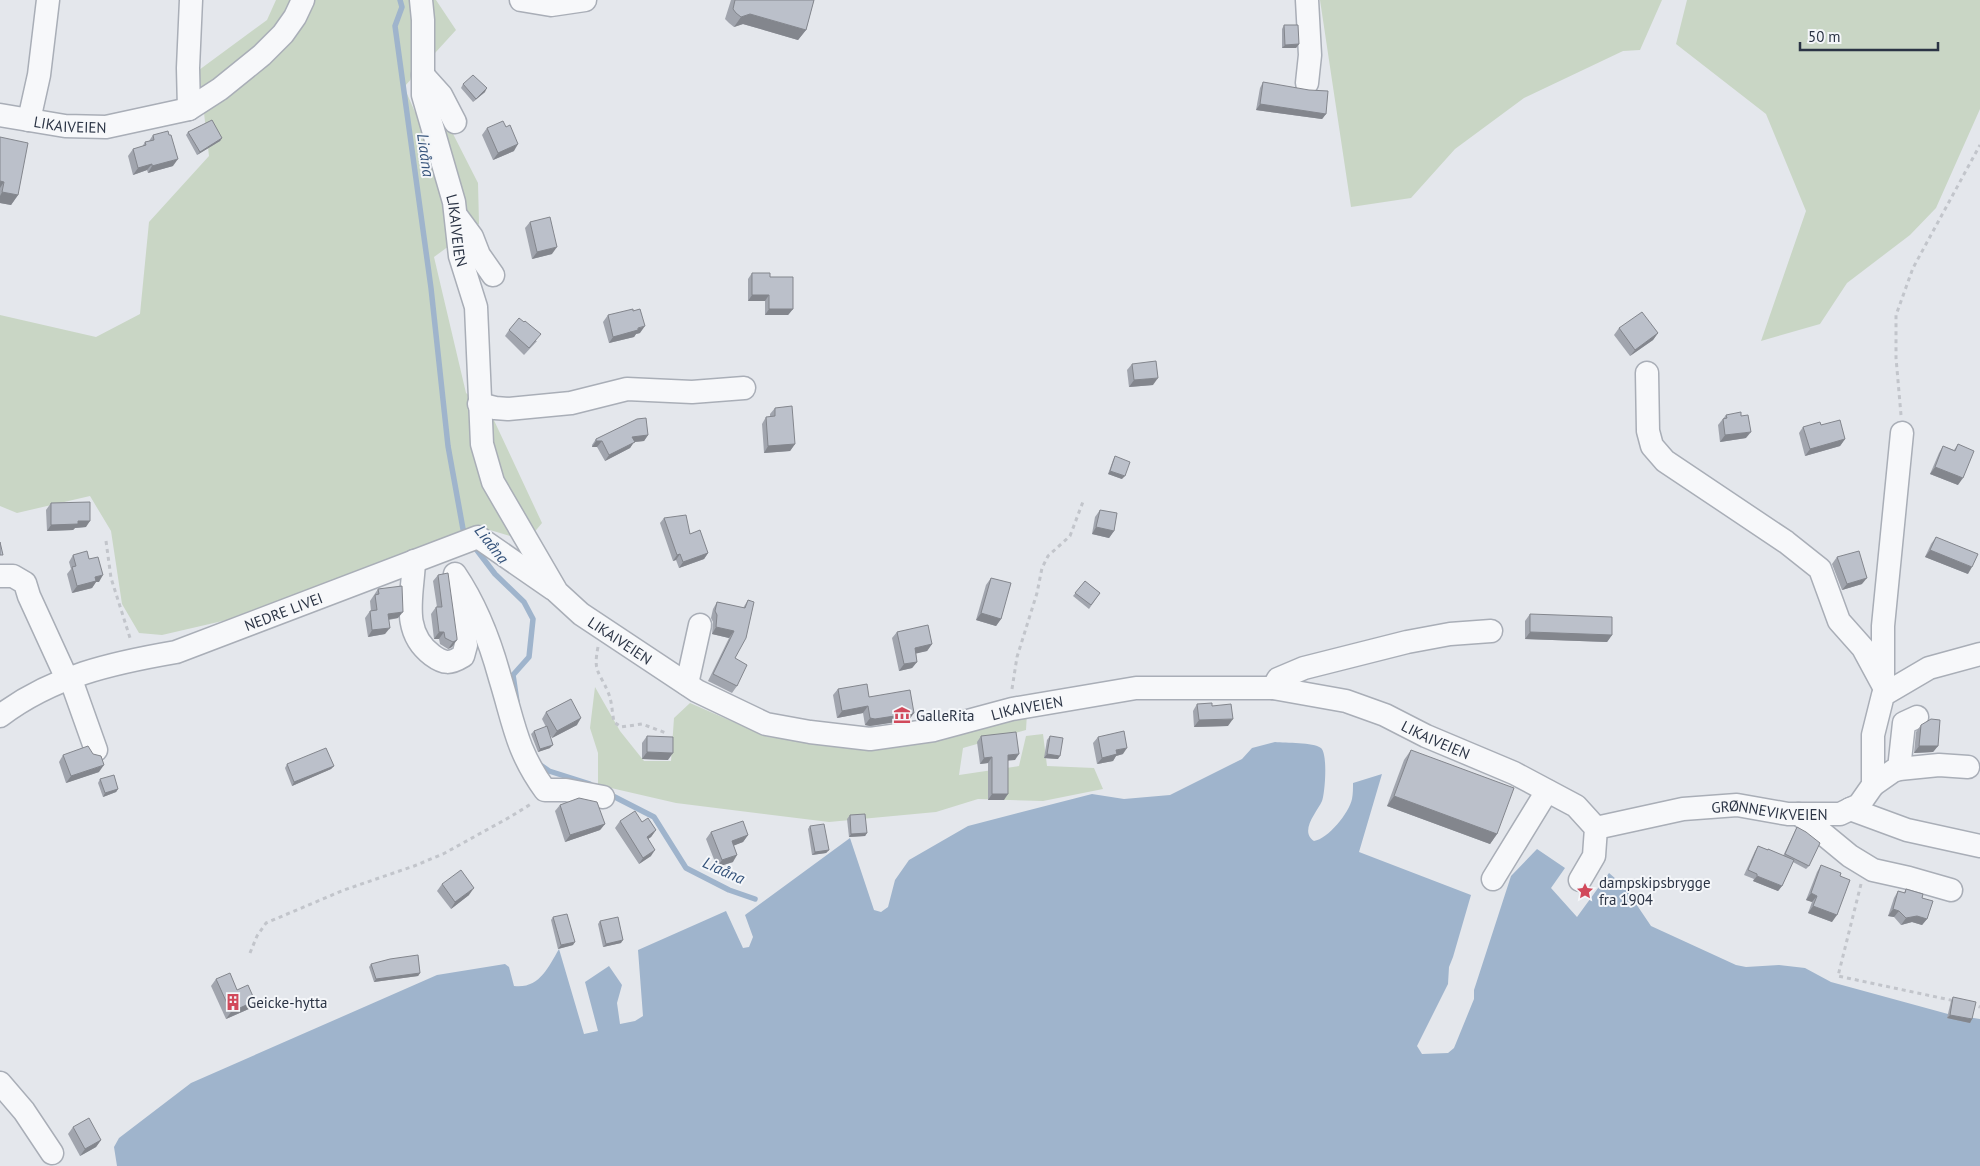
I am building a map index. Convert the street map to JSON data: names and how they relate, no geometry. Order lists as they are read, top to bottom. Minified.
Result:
{"streets":{"street":["LIKAIVEIEN","NEDRE LIVEI","GRØNNEVIKVEIEN"]},"crossings":[["LIKAIVEIEN","NEDRE LIVEI"],["LIKAIVEIEN","GRØNNEVIKVEIEN"]],"water":["Liaåna"],"places":{"museum":["GalleRita"],"place":["dampskipsbrygge fra 1904"],"building":["Geicke-hytta"]},"scale_bar":"50 m"}
